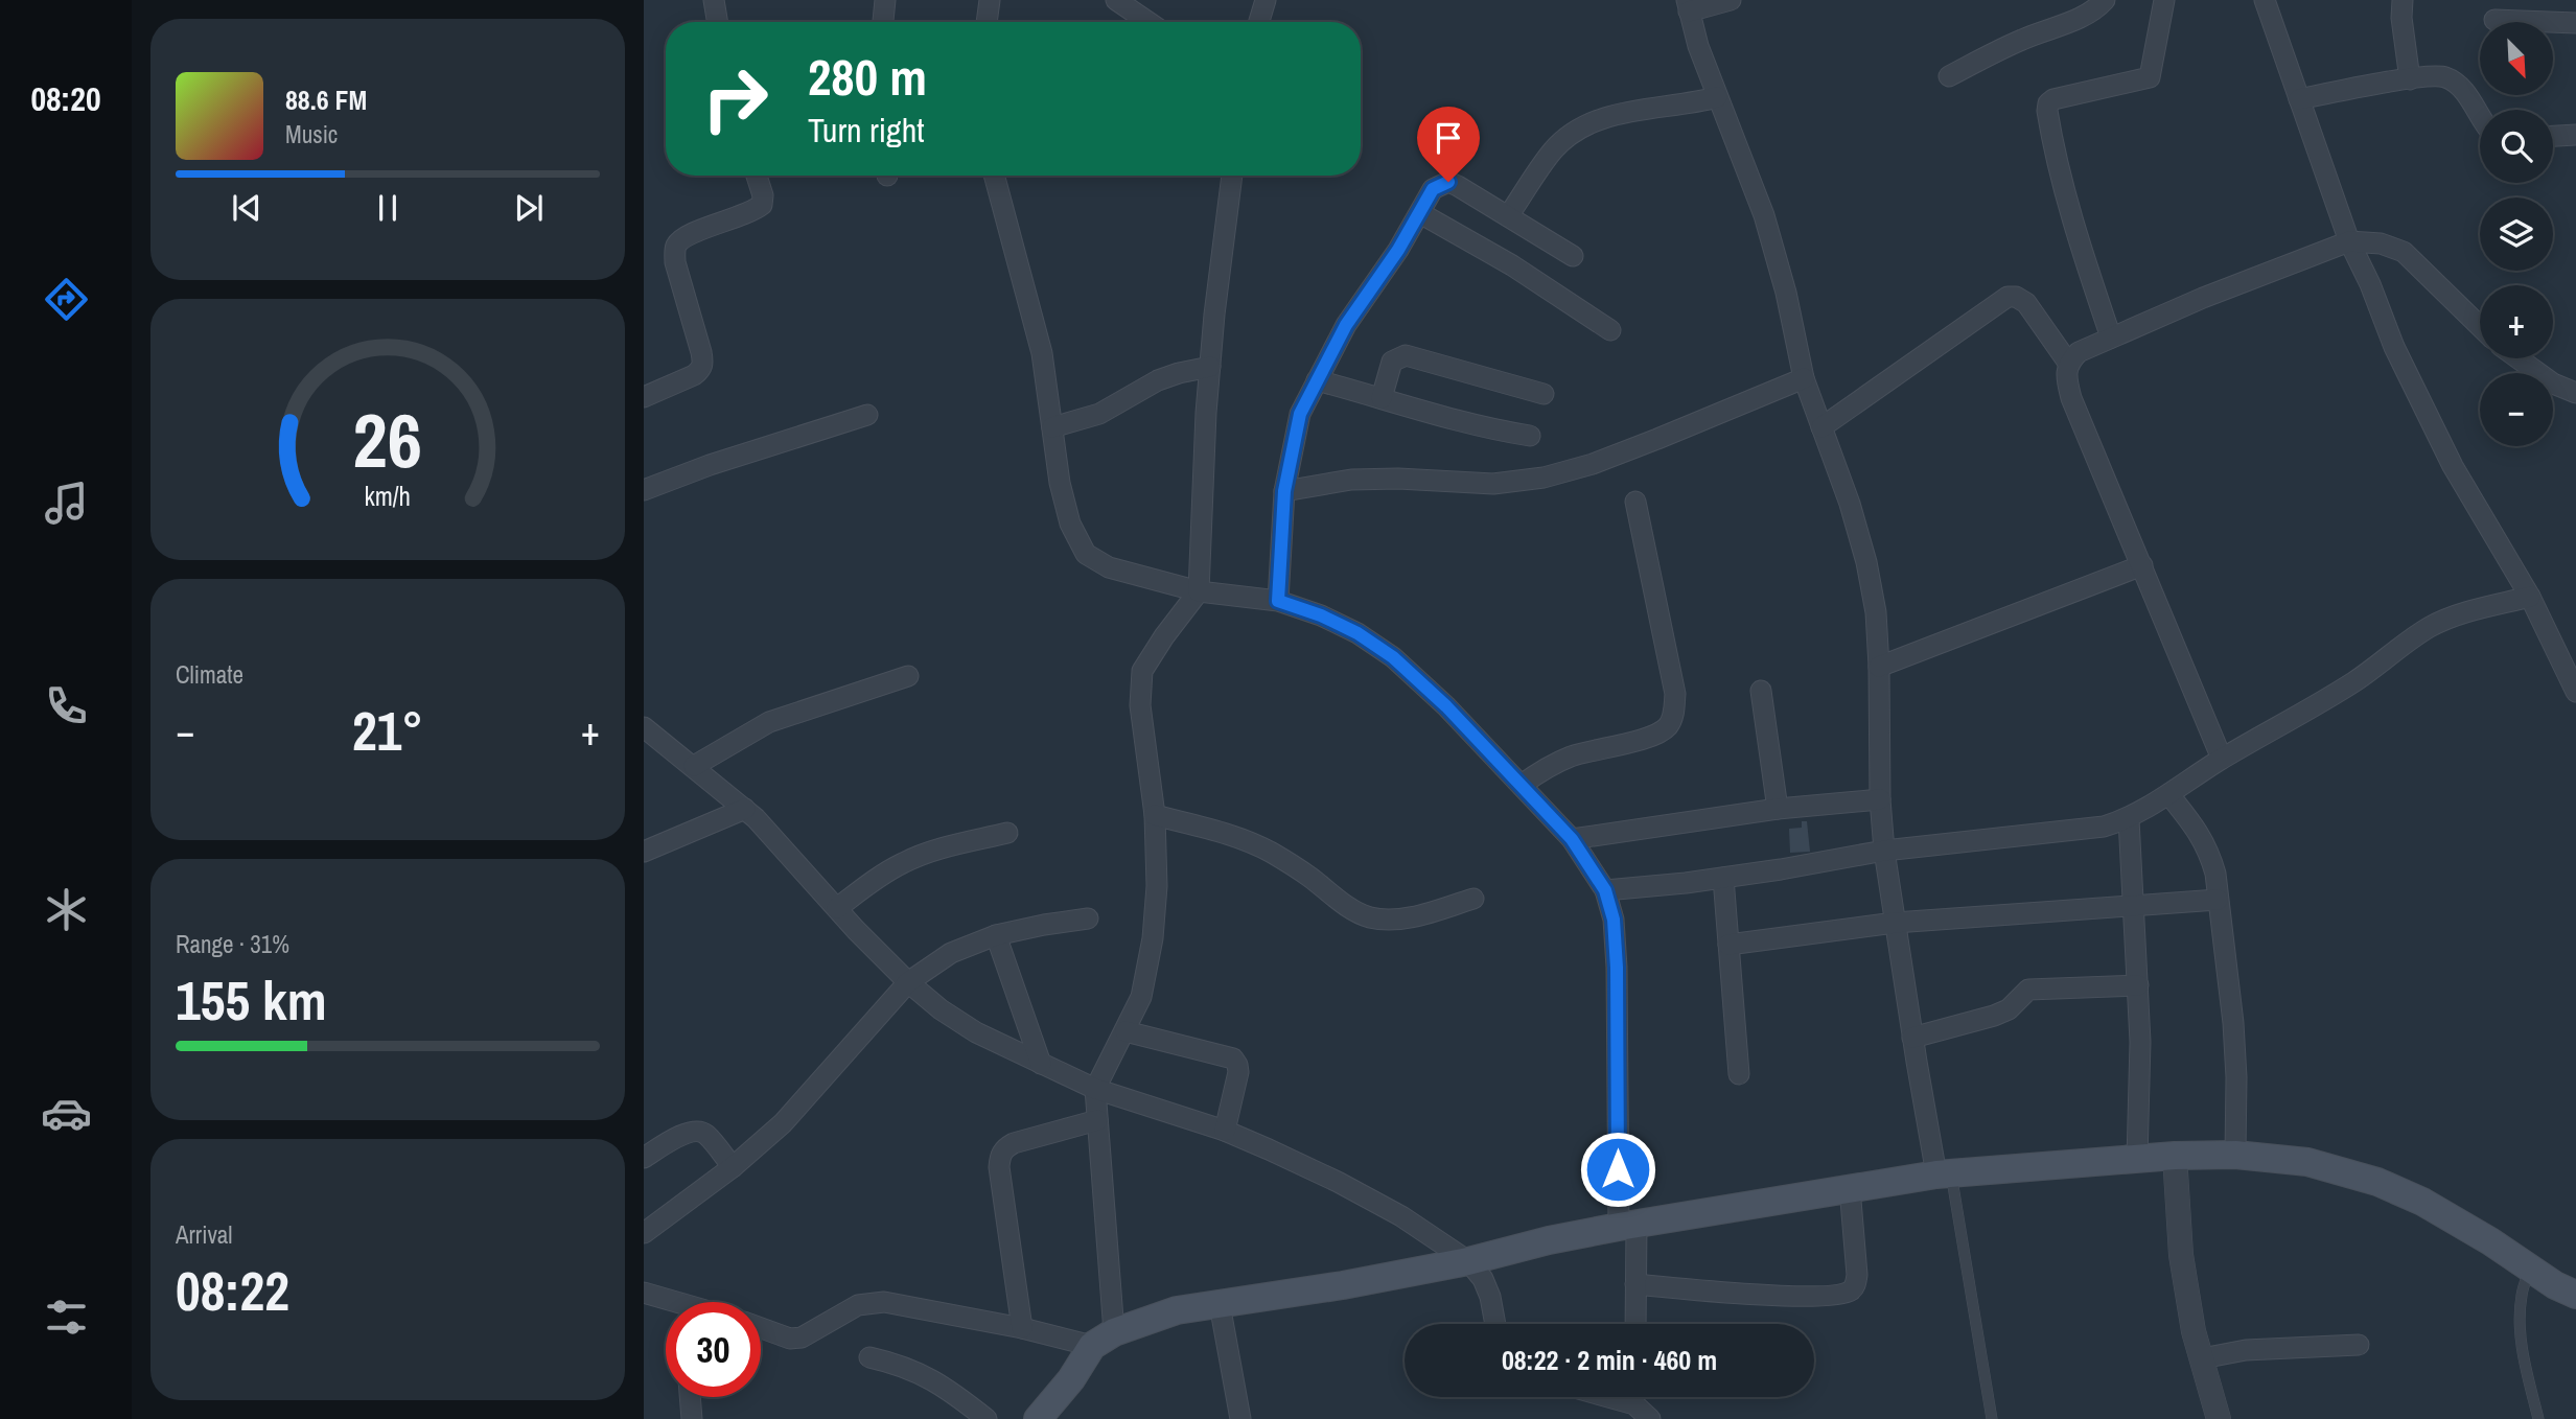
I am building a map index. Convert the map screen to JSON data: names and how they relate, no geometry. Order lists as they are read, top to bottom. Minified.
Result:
{"north":"bottom right","page":{"tabs":"08:20","map_buttons":["+","−"],"turn":["280 m","Turn right"],"song":["88.6 FM","Music"],"tile":["Climate",["Range · 31%","155 km"],["Arrival","08:22"]],"heat":["−","21°","+"],"limit":"30","trip":"08:22 · 2 min · 460 m","gauge":["26","km/h"]}}
